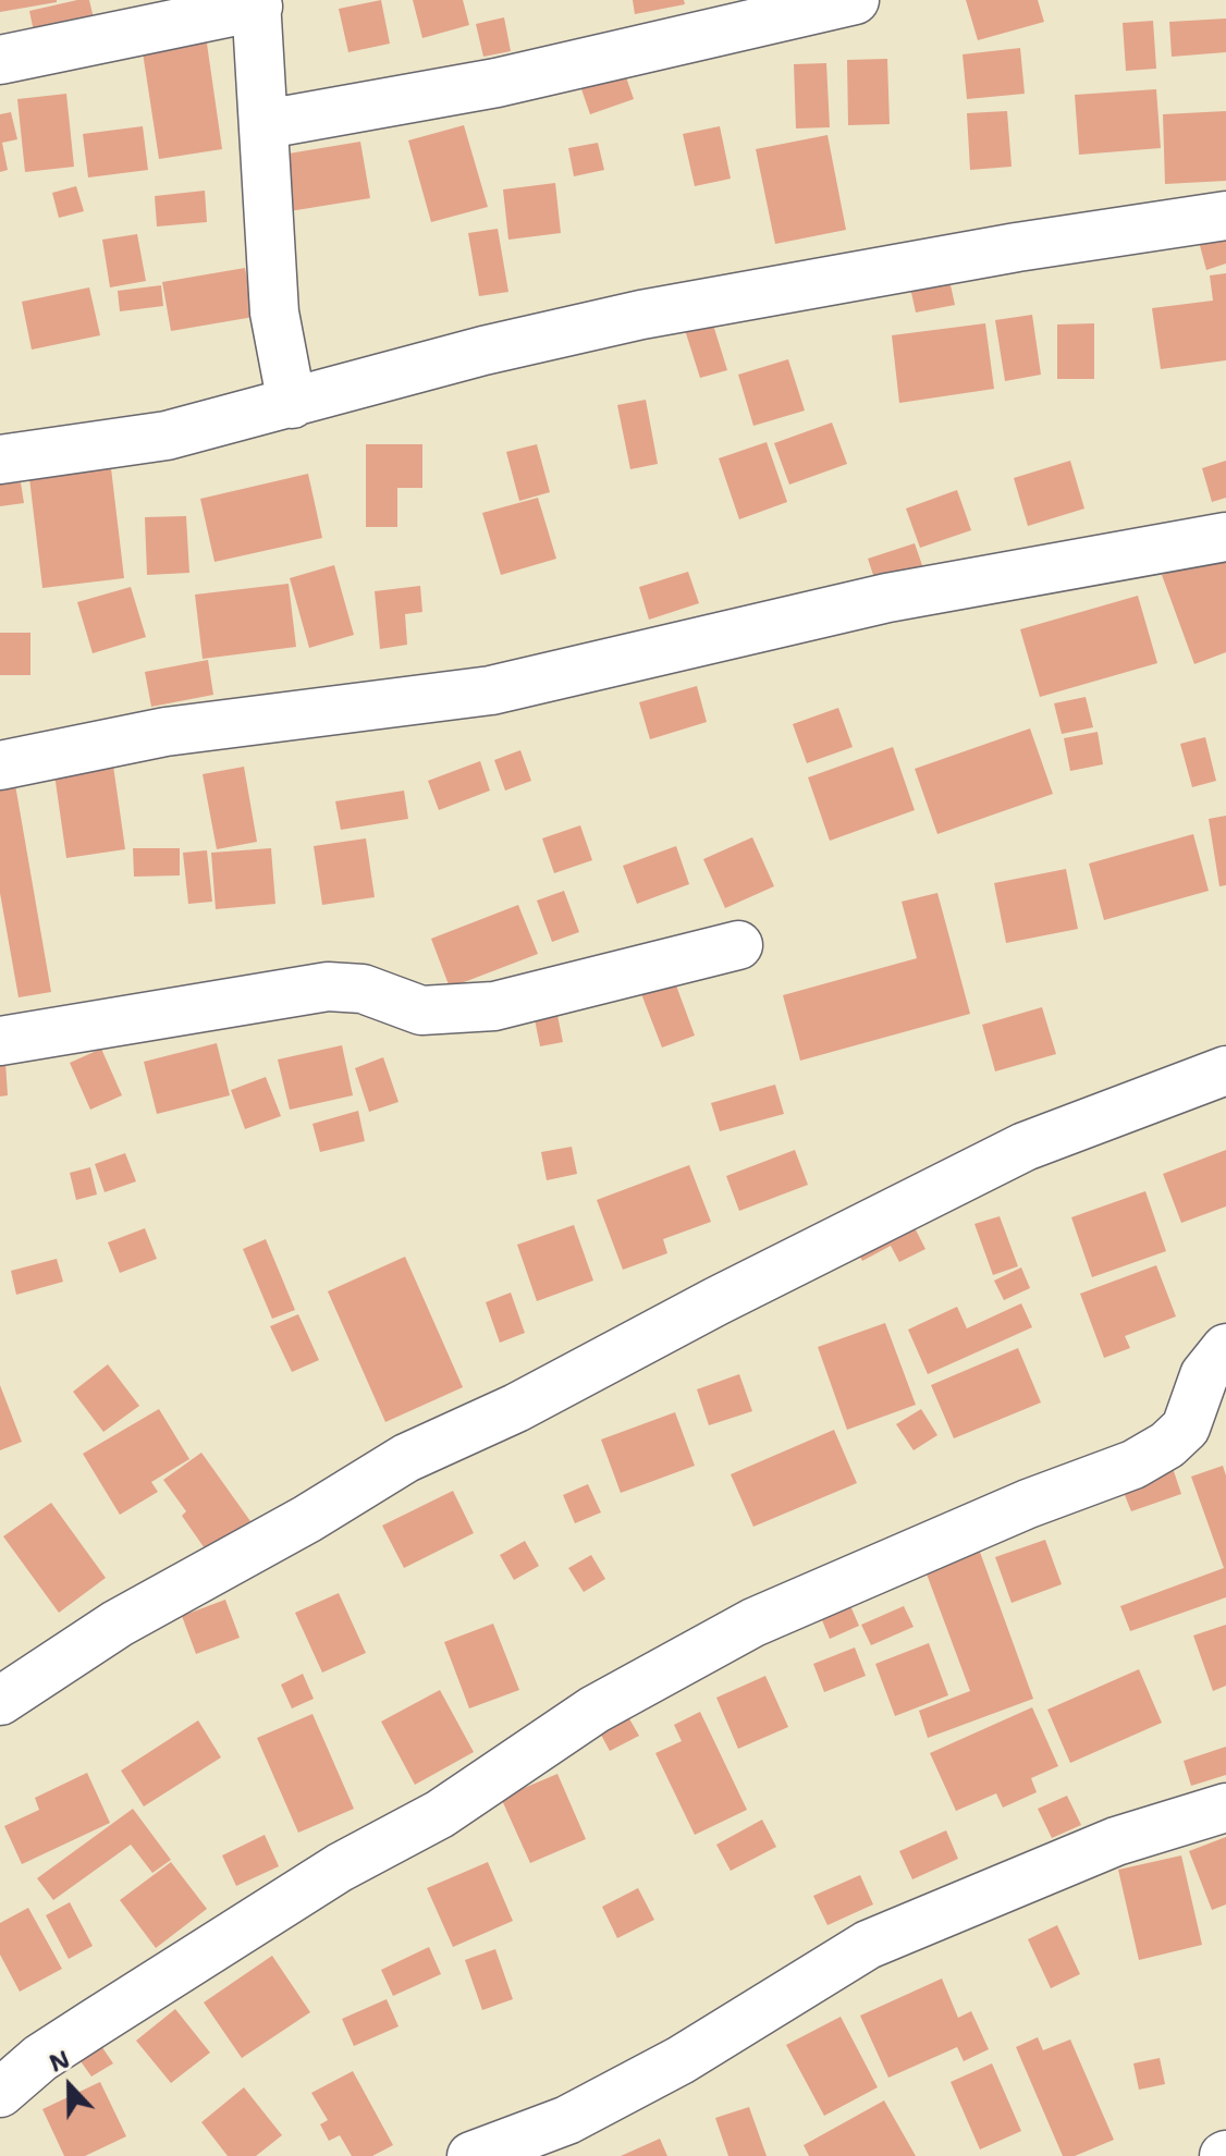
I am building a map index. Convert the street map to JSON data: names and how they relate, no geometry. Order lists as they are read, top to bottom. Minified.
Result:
{"north":"top"}
